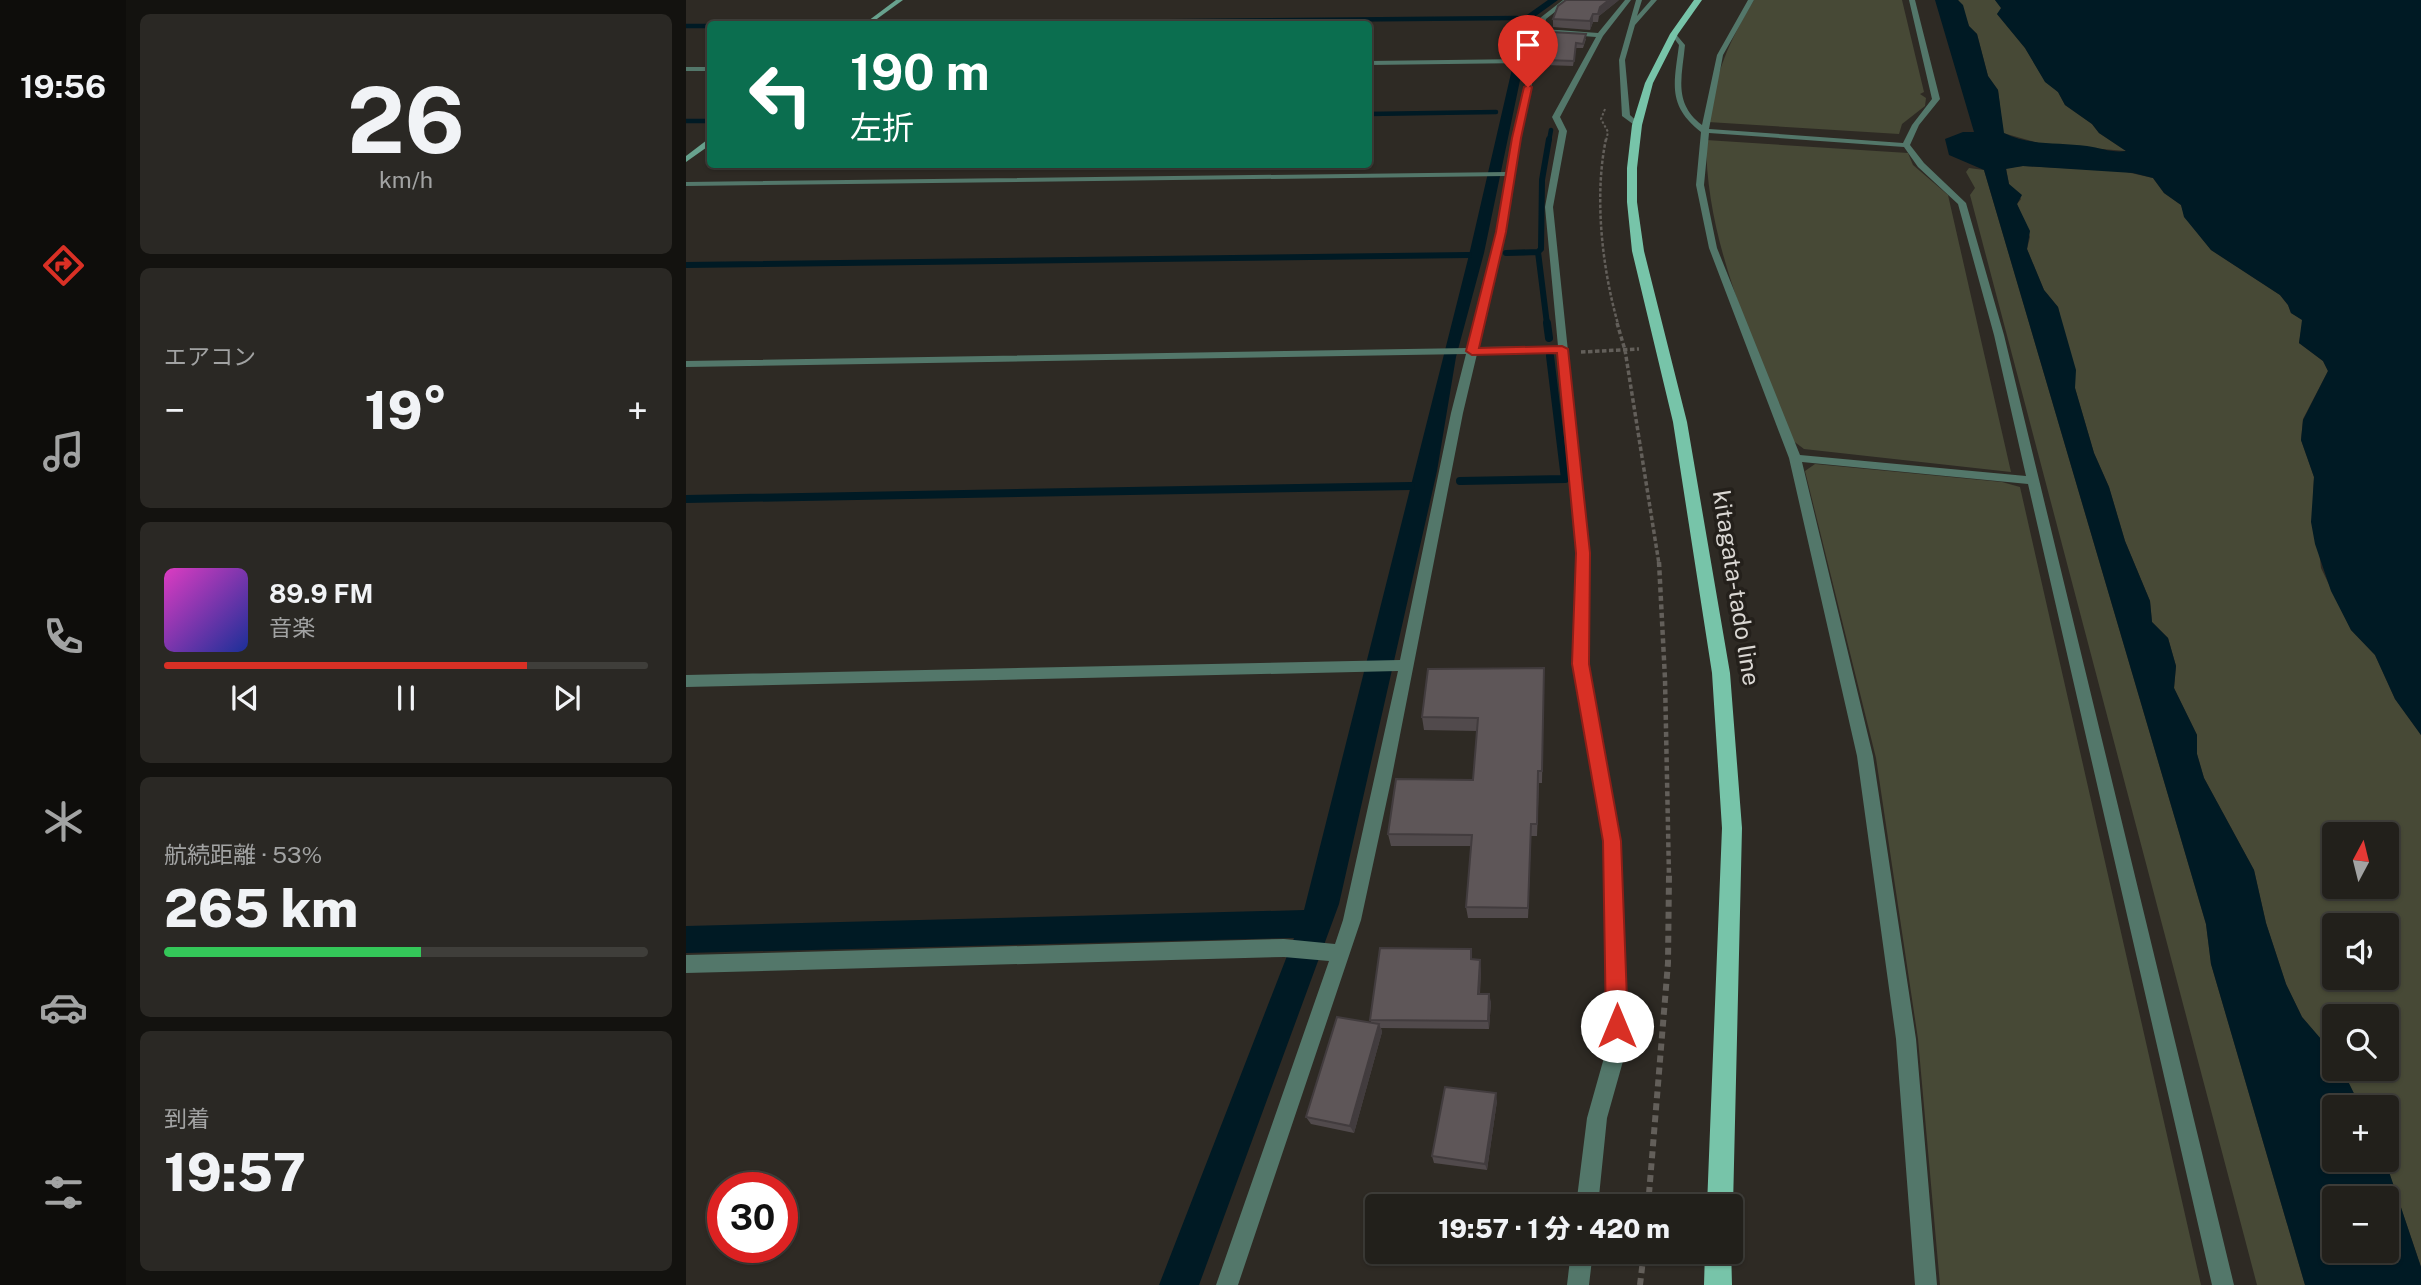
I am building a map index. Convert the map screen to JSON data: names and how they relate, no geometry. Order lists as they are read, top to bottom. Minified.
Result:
{"streets":{"main road":["kitagata-tado line"]},"north":"top","page":{"tabs":"19:56","tile":[["26","km/h"],"エアコン",["航続距離 · 53%","265 km"],["到着","19:57"]],"turn":["190 m","左折"],"heat":["−","19°","+"],"song":["89.9 FM","音楽"],"map_buttons":["+","−"],"limit":"30","trip":"19:57 · 1 分 · 420 m"}}
